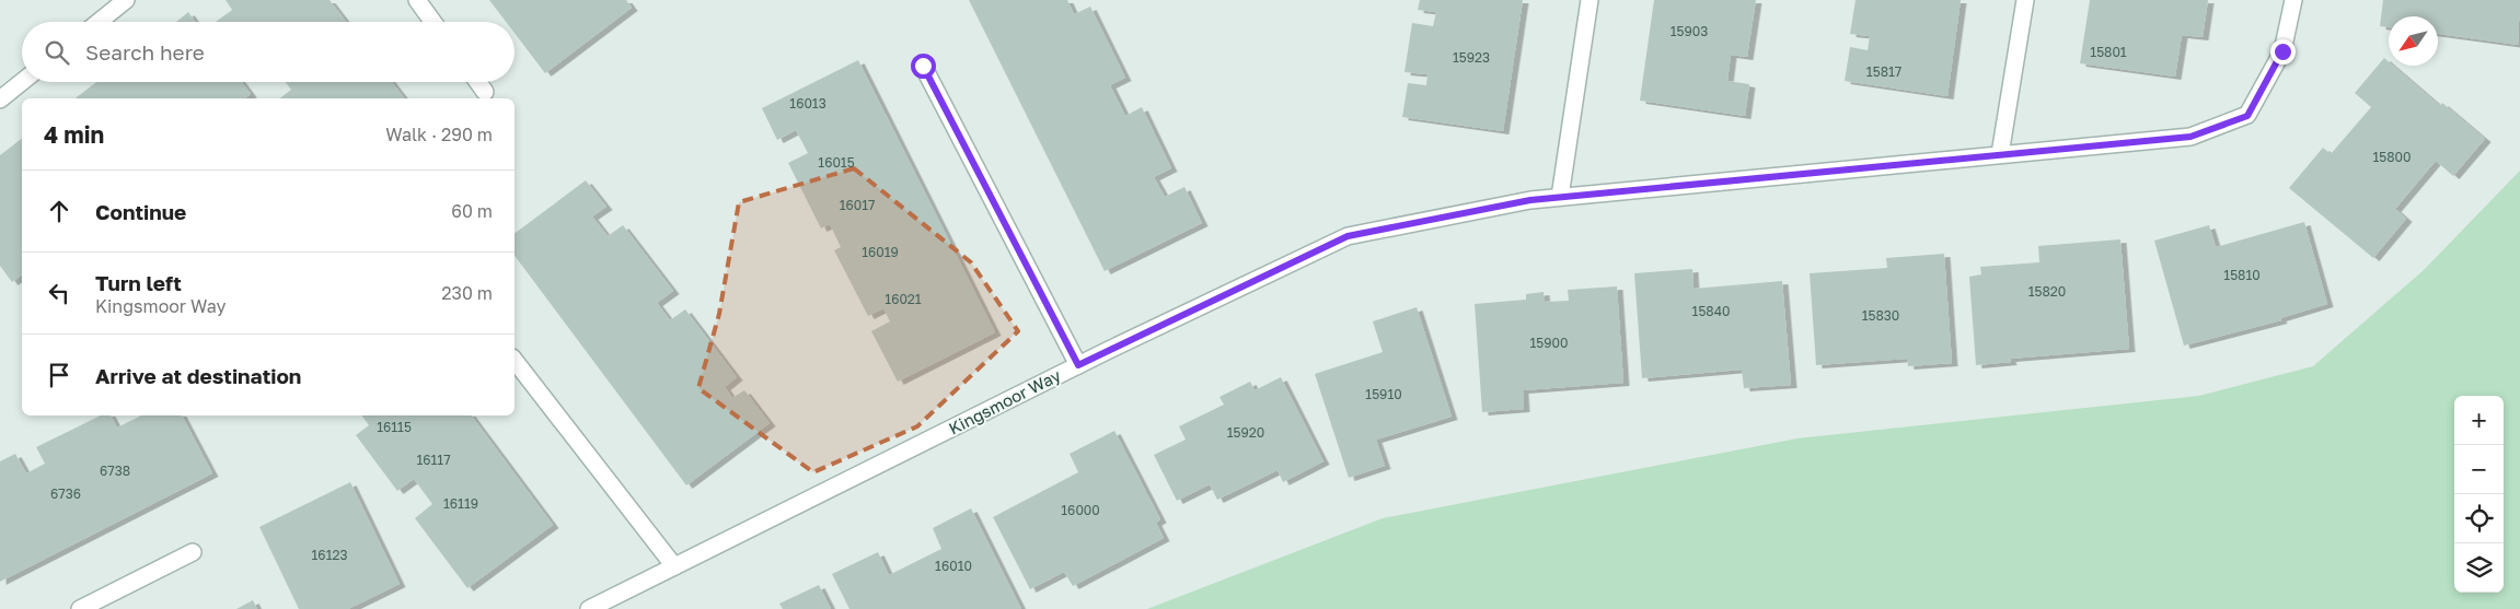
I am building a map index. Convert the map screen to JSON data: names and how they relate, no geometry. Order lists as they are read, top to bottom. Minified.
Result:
{"streets":{"street":["Kingsmoor Way"]},"house_numbers":["15903","15801","15923","15817","16013","15800","16015","16017","16019","15810","15820","16021","15840","15830","15900","15910","16115","15920","16117","6738","6736","16119","16000","16123","16010"],"north":"bottom left","page":{"search":"Search here","heading":["4 min","Walk · 290 m"],"list":[["Continue","60 m"],["Turn left","Kingsmoor Way","230 m"],"Arrive at destination"],"map_buttons":["+","−"]}}
